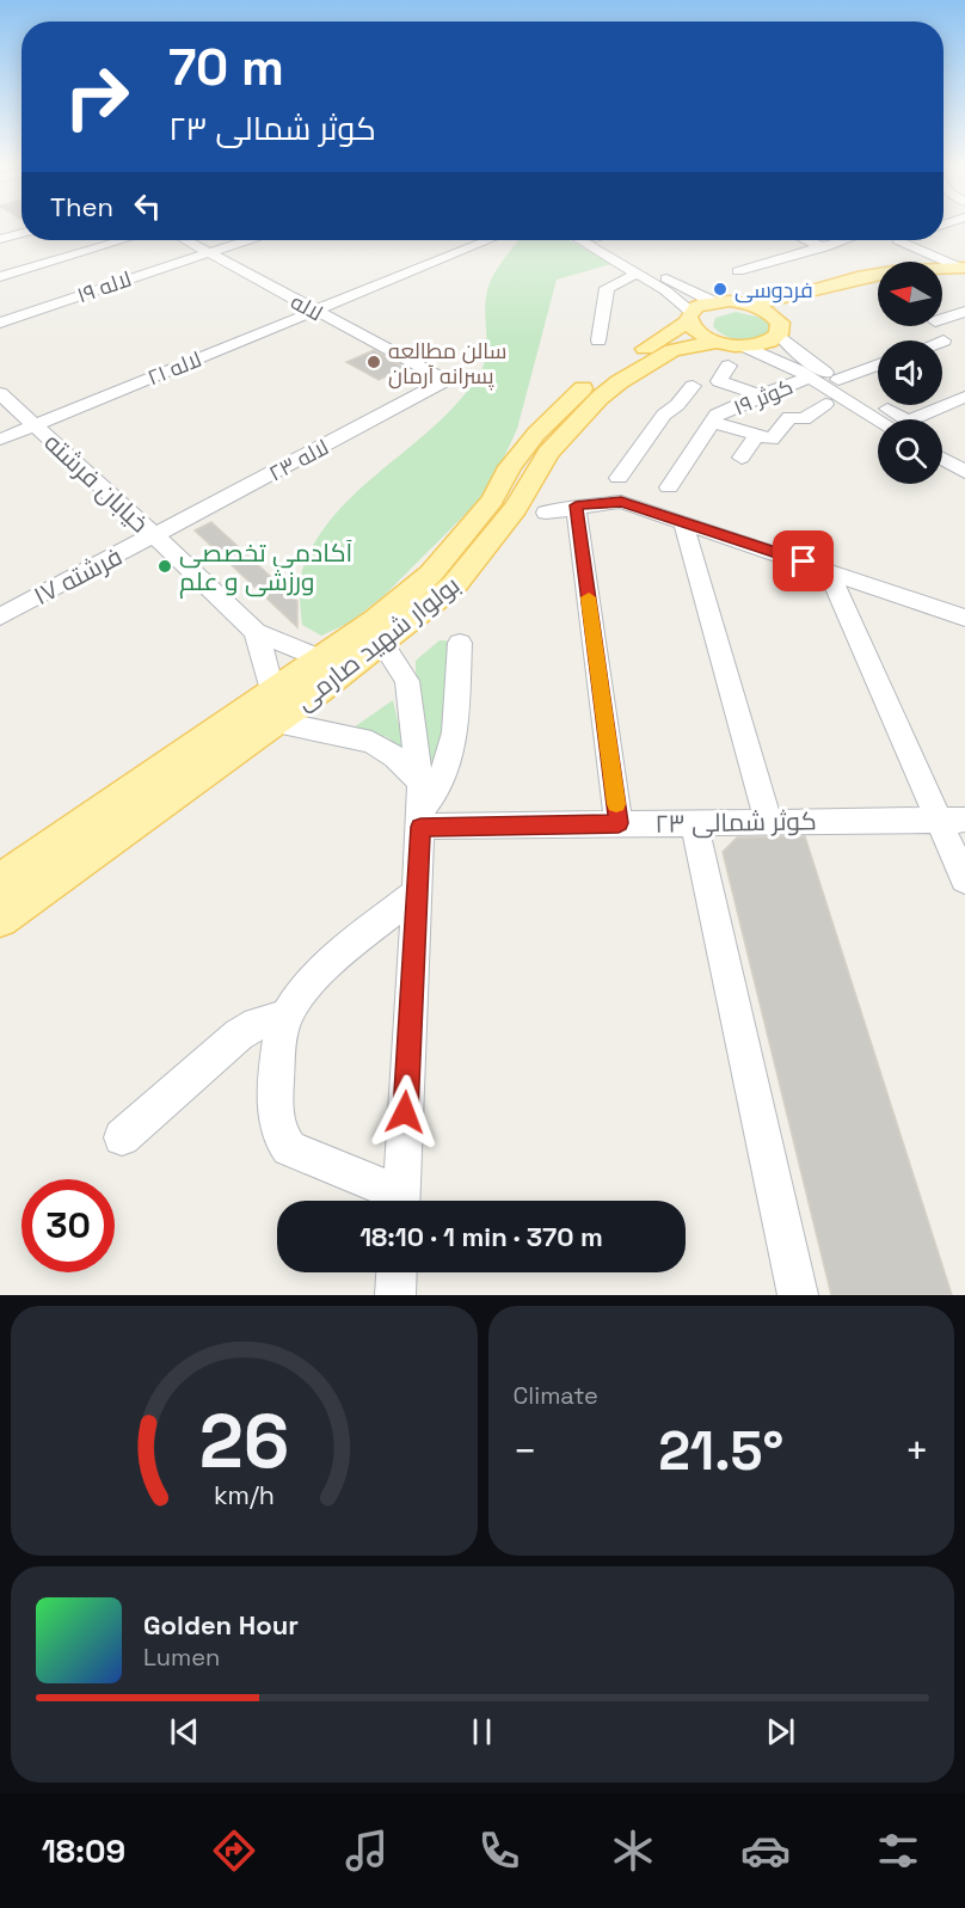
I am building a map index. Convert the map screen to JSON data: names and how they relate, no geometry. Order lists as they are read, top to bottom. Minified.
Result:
{"streets":{"main road":["بولوار شهید صارمی"],"street":["لاله ۱۹","لاله","لاله ۲۱","کوثر ۱۹","لاله ۲۳","خیابان فرشته","فرشته ۱۷","کوثر شمالی ۲۳"]},"crossings":[["لاله ۱۹","لاله"],["لاله","لاله ۲۱"],["لاله","لاله ۲۳"],["لاله ۲۱","خیابان فرشته"],["لاله ۲۳","خیابان فرشته"],["لاله ۲۳","فرشته ۱۷"],["خیابان فرشته","فرشته ۱۷"],["خیابان فرشته","بولوار شهید صارمی"]],"places":["فردوسی","سالن مطالعه پسرانه آرمان","آکادمی تخصصی ورزشی و علم"],"north":"left","page":{"turn":["70 m","کوثر شمالی ۲۳"],"then":"Then","limit":"30","trip":"18:10 · 1 min · 370 m","tile":"Climate","heat":["−","21.5°","+"],"song":["Golden Hour","Lumen"],"tabs":"18:09","gauge":["26","km/h"]}}
